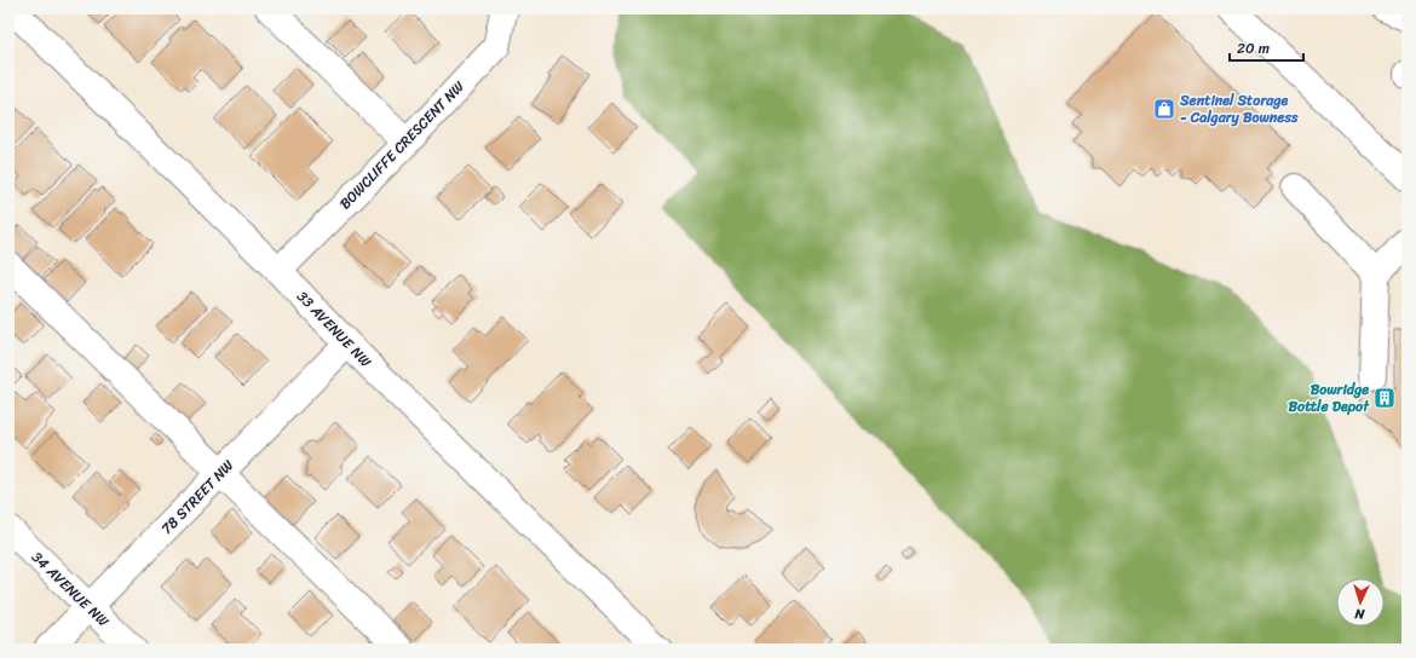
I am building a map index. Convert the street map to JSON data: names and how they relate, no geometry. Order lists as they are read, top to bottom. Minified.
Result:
{"streets":{"street":["BOWCLIFFE CRESCENT NW","33 AVENUE NW","78 STREET NW","34 AVENUE NW"]},"crossings":[["BOWCLIFFE CRESCENT NW","33 AVENUE NW"],["33 AVENUE NW","78 STREET NW"],["78 STREET NW","34 AVENUE NW"]],"places":{"shop":["Sentinel Storage - Calgary Bowness"],"building":["Bowridge Bottle Depot"]},"scale_bar":"20 m","north":"bottom"}
